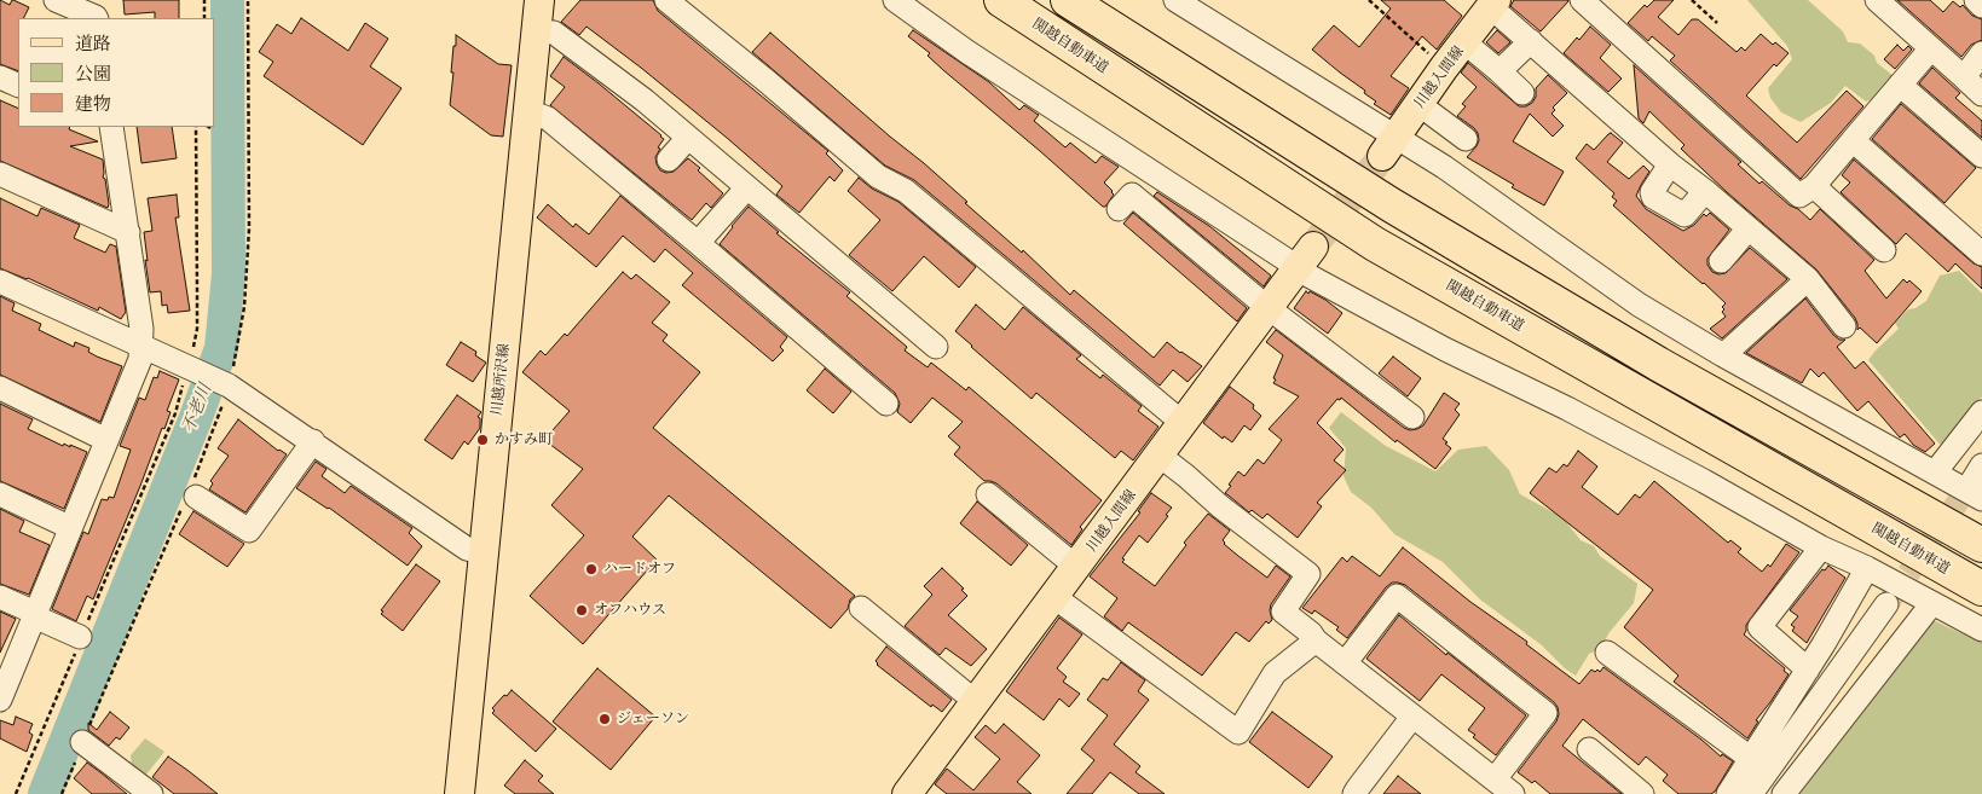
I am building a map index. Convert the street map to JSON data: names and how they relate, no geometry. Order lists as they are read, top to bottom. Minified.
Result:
{"streets":{"highway":["関越自動車道"],"main road":["川越入間線","川越所沢線"]},"water":["不老川"],"places":["かすみ町","ハードオフ","オフハウス","ジェーソン"],"legend":["道路","公園","建物"]}
